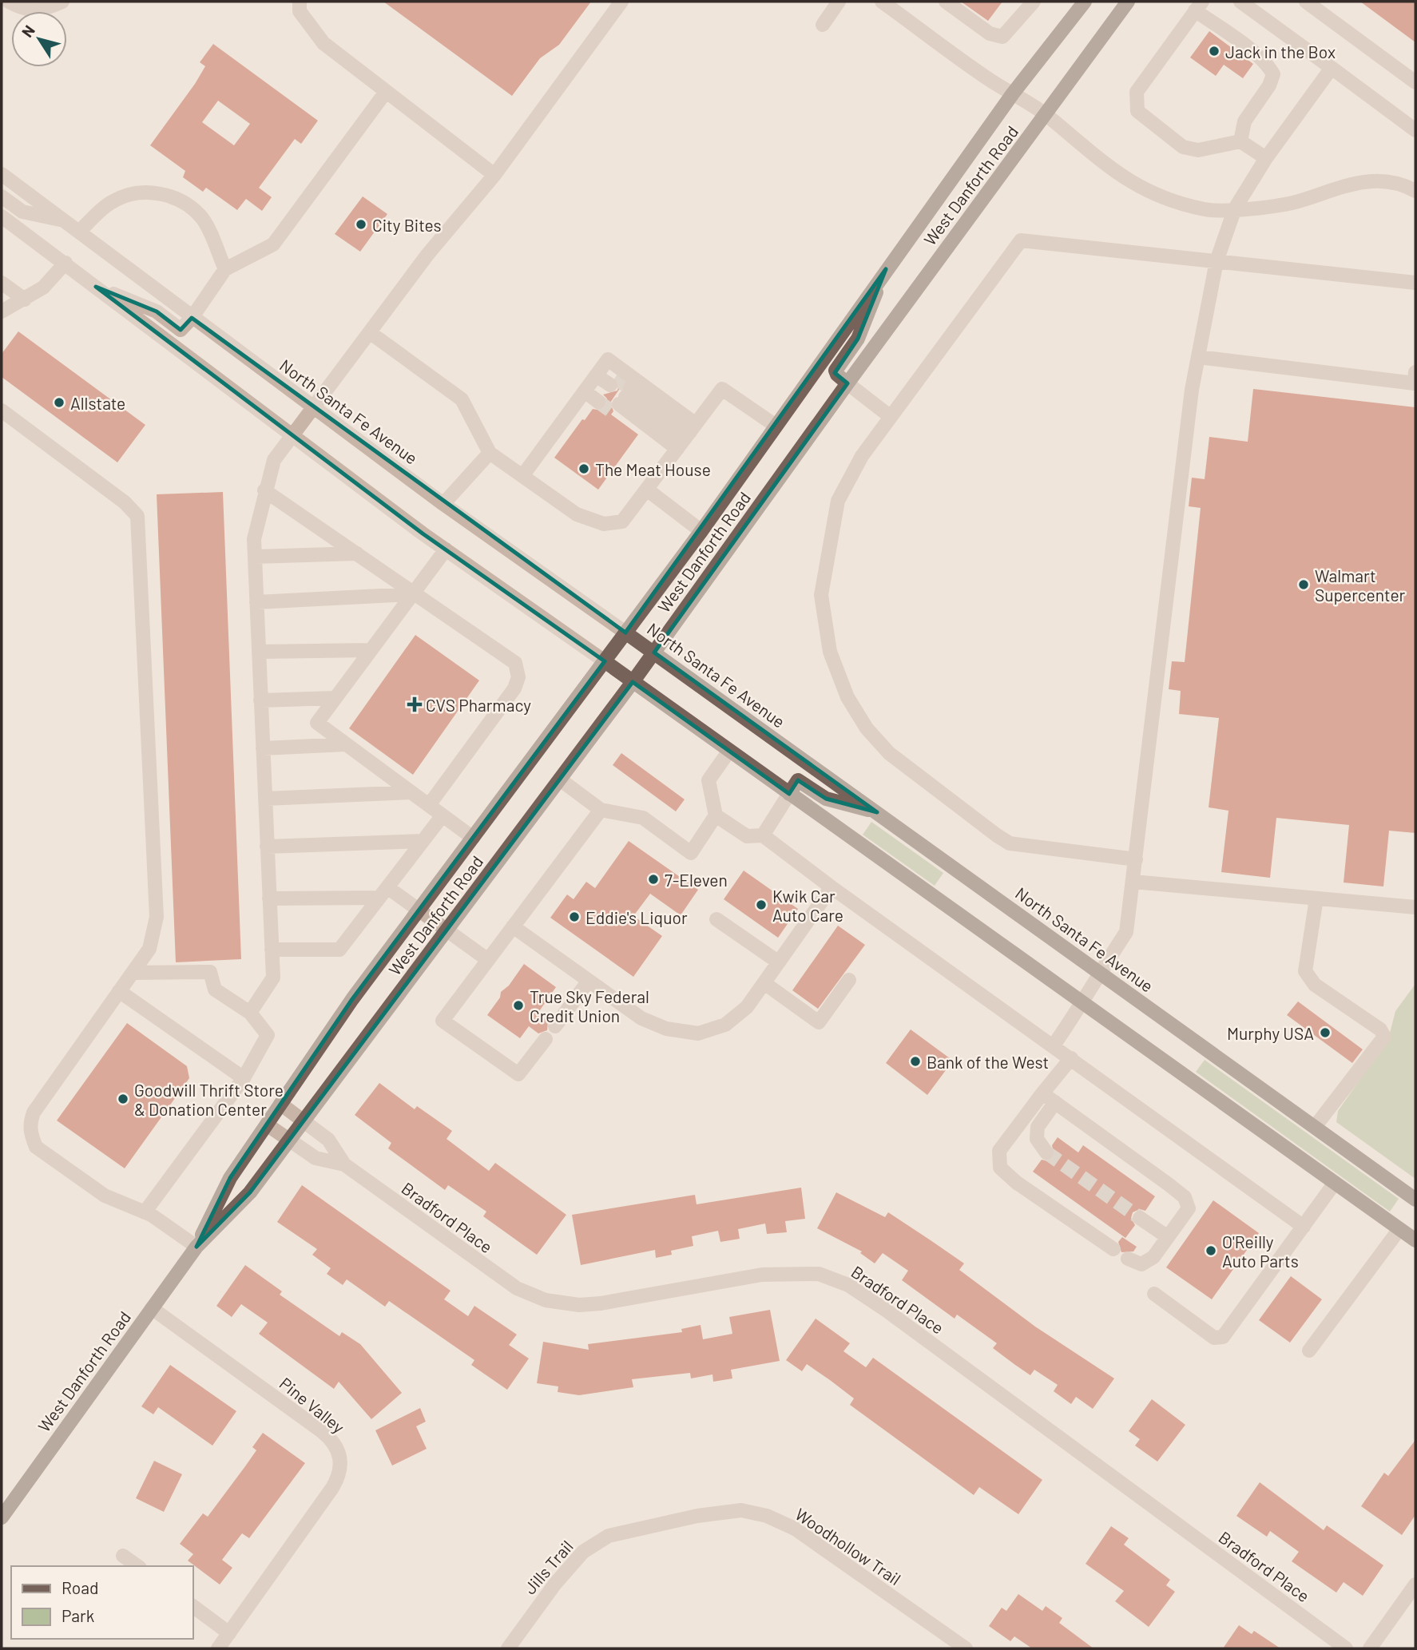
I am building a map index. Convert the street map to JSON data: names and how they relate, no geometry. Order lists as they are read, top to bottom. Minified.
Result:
{"streets":{"main road":["West Danforth Road","North Santa Fe Avenue"],"street":["Bradford Place","Pine Valley","Woodhollow Trail","Jills Trail"]},"crossings":[["West Danforth Road","North Santa Fe Avenue"],["West Danforth Road","Bradford Place"],["West Danforth Road","Pine Valley"],["Woodhollow Trail","Jills Trail"]],"places":{"other":["Jack in the Box","City Bites","Allstate","The Meat House","Walmart Supercenter","7-Eleven","Kwik Car Auto Care","Eddie's Liquor","True Sky Federal Credit Union","Murphy USA","Bank of the West","Goodwill Thrift Store & Donation Center","O'Reilly Auto Parts"],"health":["CVS Pharmacy"]},"legend":["Road","Park"],"north":"top left"}
